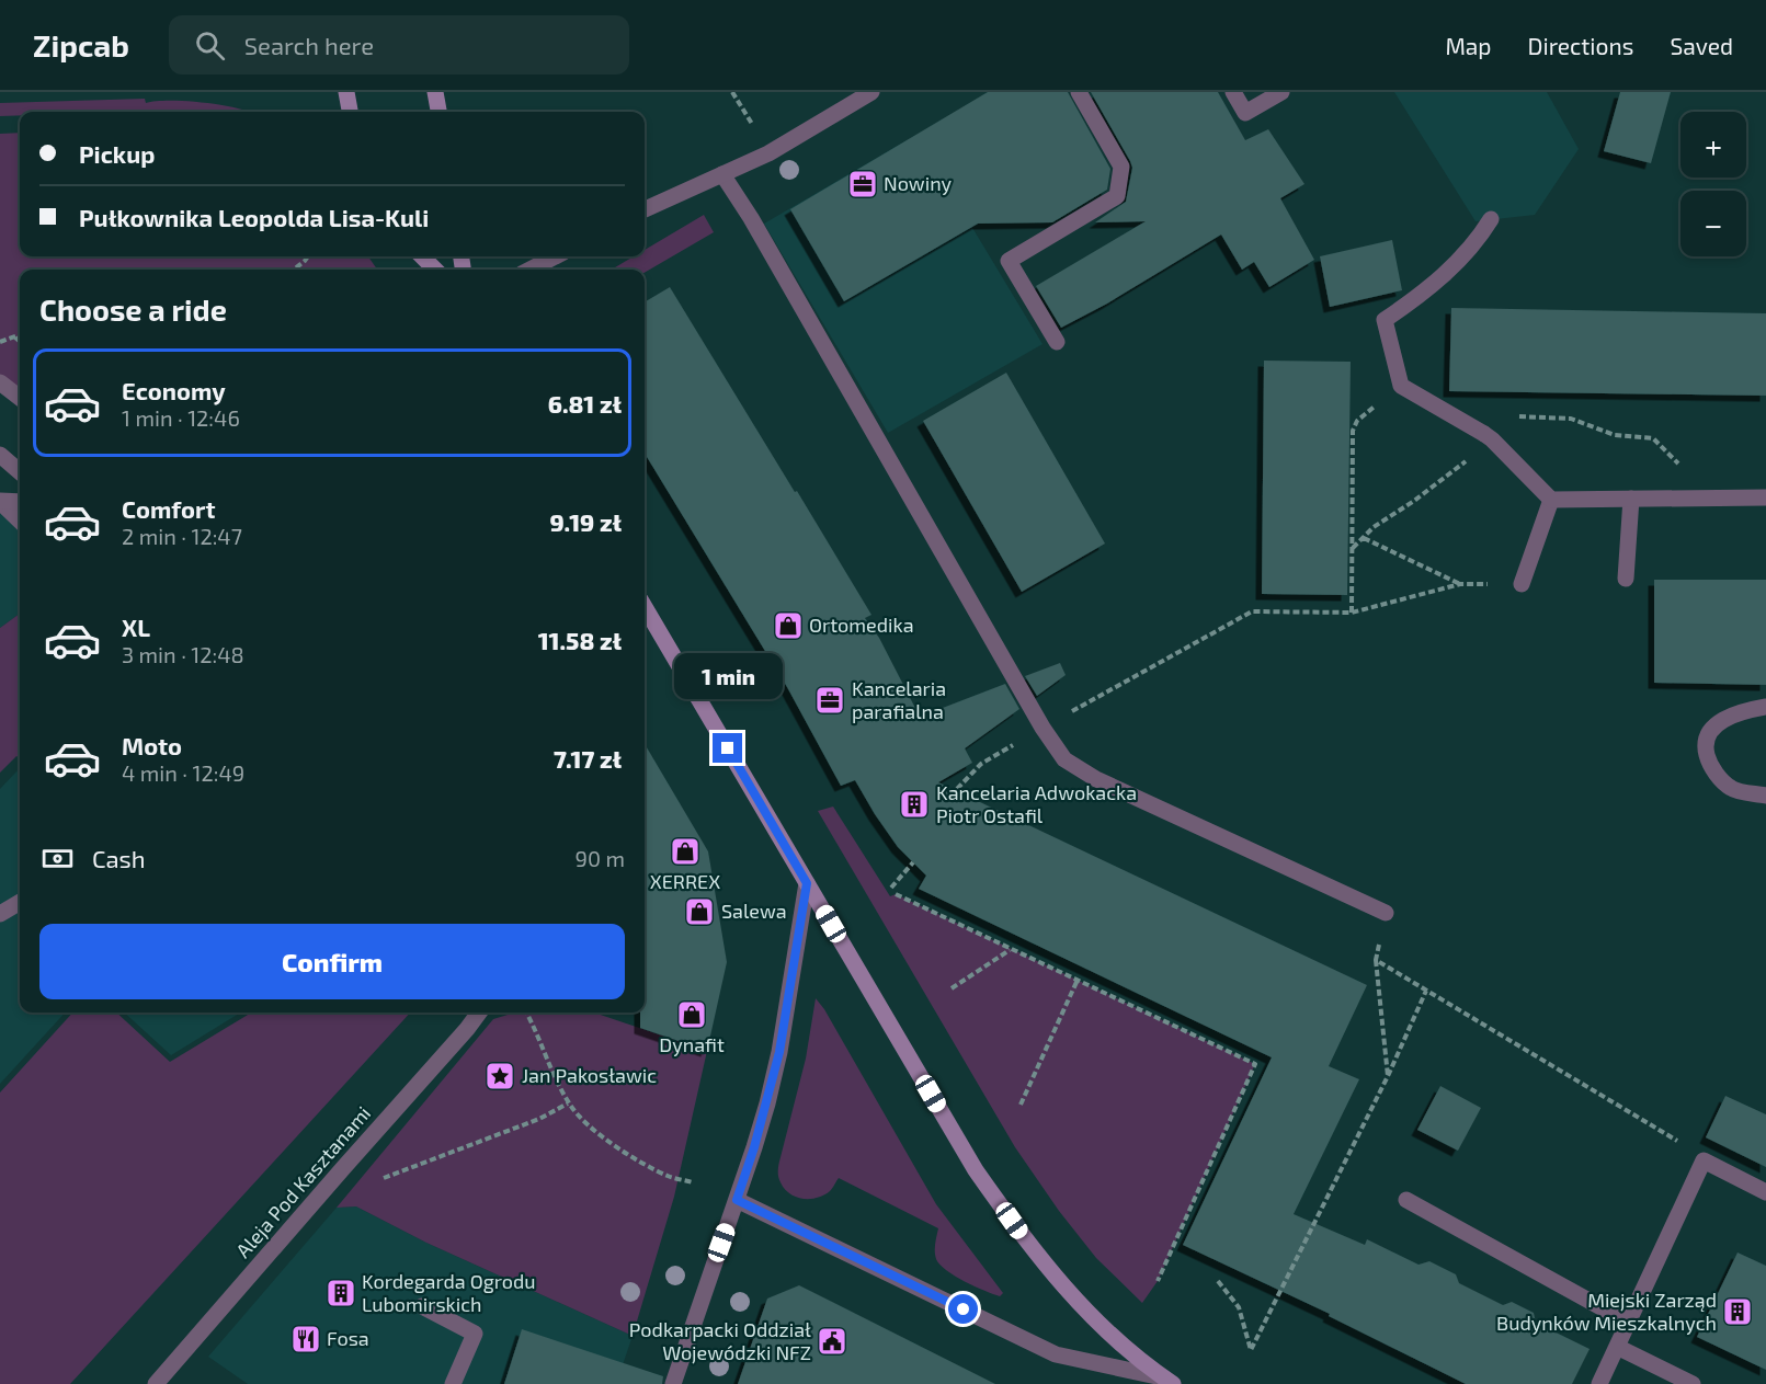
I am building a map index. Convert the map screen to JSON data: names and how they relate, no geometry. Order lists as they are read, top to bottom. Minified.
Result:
{"streets":{"street":["Aleja Pod Kasztanami"]},"places":{"office":["Nowiny","Kancelaria parafialna"],"shop":["Ortomedika","XERREX","Salewa","Dynafit"],"building":["Kancelaria Adwokacka Piotr Ostafil","Kordegarda Ogrodu Lubomirskich","Miejski Zarząd Budynków Mieszkalnych"],"place":["Jan Pakosławic"],"restaurant":["Fosa"],"public building":["Podkarpacki Oddział Wojewódzki NFZ"]},"page":{"header":"Zipcab","search":"Search here","nav":["Map","Directions","Saved"],"map_buttons":["+","−"],"banner":["Pickup","Pułkownika Leopolda Lisa-Kuli"],"heading":"Choose a ride","list":[{"name":"Economy","note":"1 min · 12:46","value":"6.81 zł"},{"name":"Comfort","note":"2 min · 12:47","value":"9.19 zł"},{"name":"XL","note":"3 min · 12:48","value":"11.58 zł"},{"name":"Moto","note":"4 min · 12:49","value":"7.17 zł"}],"bubble":"1 min","pay":["Cash","90 m"],"buttons":"Confirm"}}
